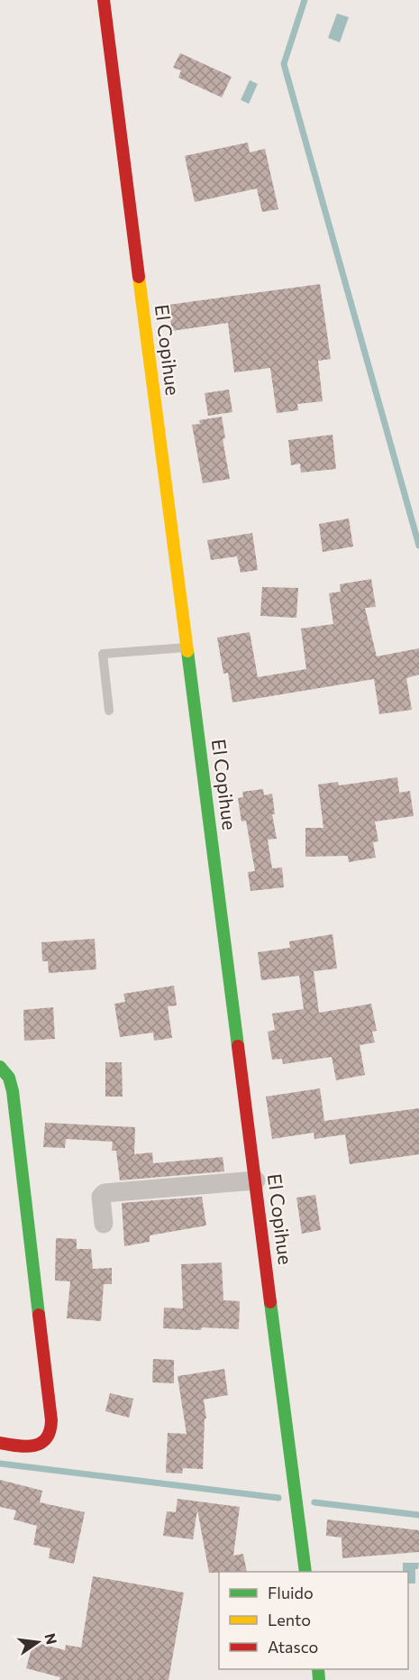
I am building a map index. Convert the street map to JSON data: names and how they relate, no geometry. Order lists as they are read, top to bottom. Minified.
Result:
{"streets":{"main road":["El Copihue"]},"legend":["Fluido","Lento","Atasco"],"north":"right"}
